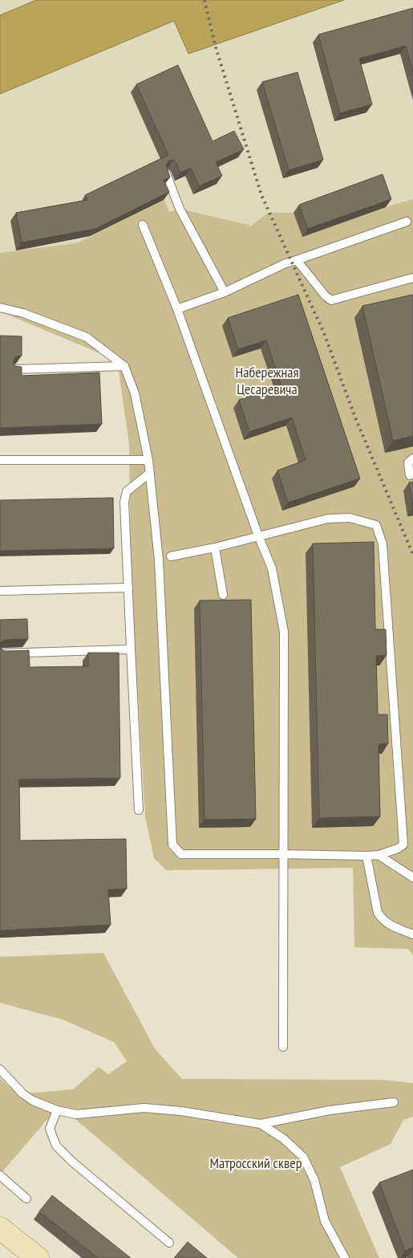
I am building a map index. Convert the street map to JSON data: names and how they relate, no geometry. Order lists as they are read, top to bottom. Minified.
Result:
{"parks":["Набережная Цесаревича","Матросский сквер"]}
